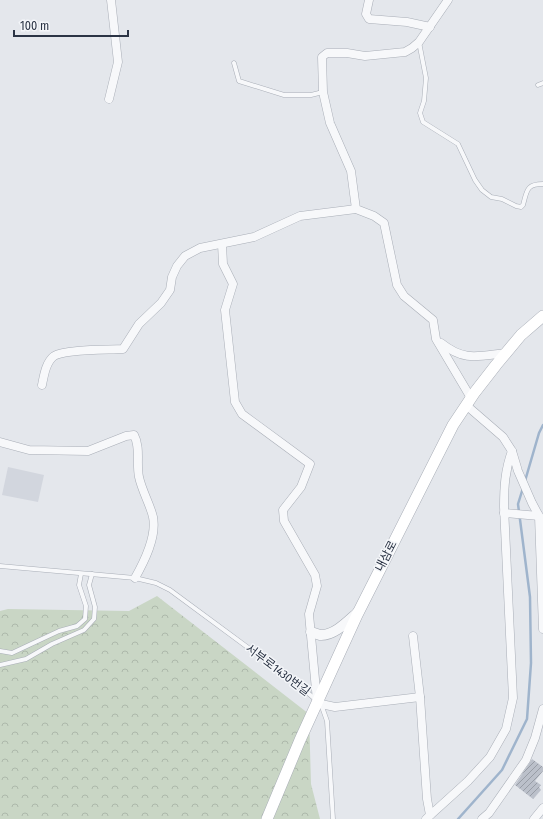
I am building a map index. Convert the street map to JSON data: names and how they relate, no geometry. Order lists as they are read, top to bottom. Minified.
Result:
{"streets":{"main road":["내삼로"],"lane":["서부로1430번길"]},"crossings":[["내삼로","서부로1430번길"]],"scale_bar":"100 m"}
